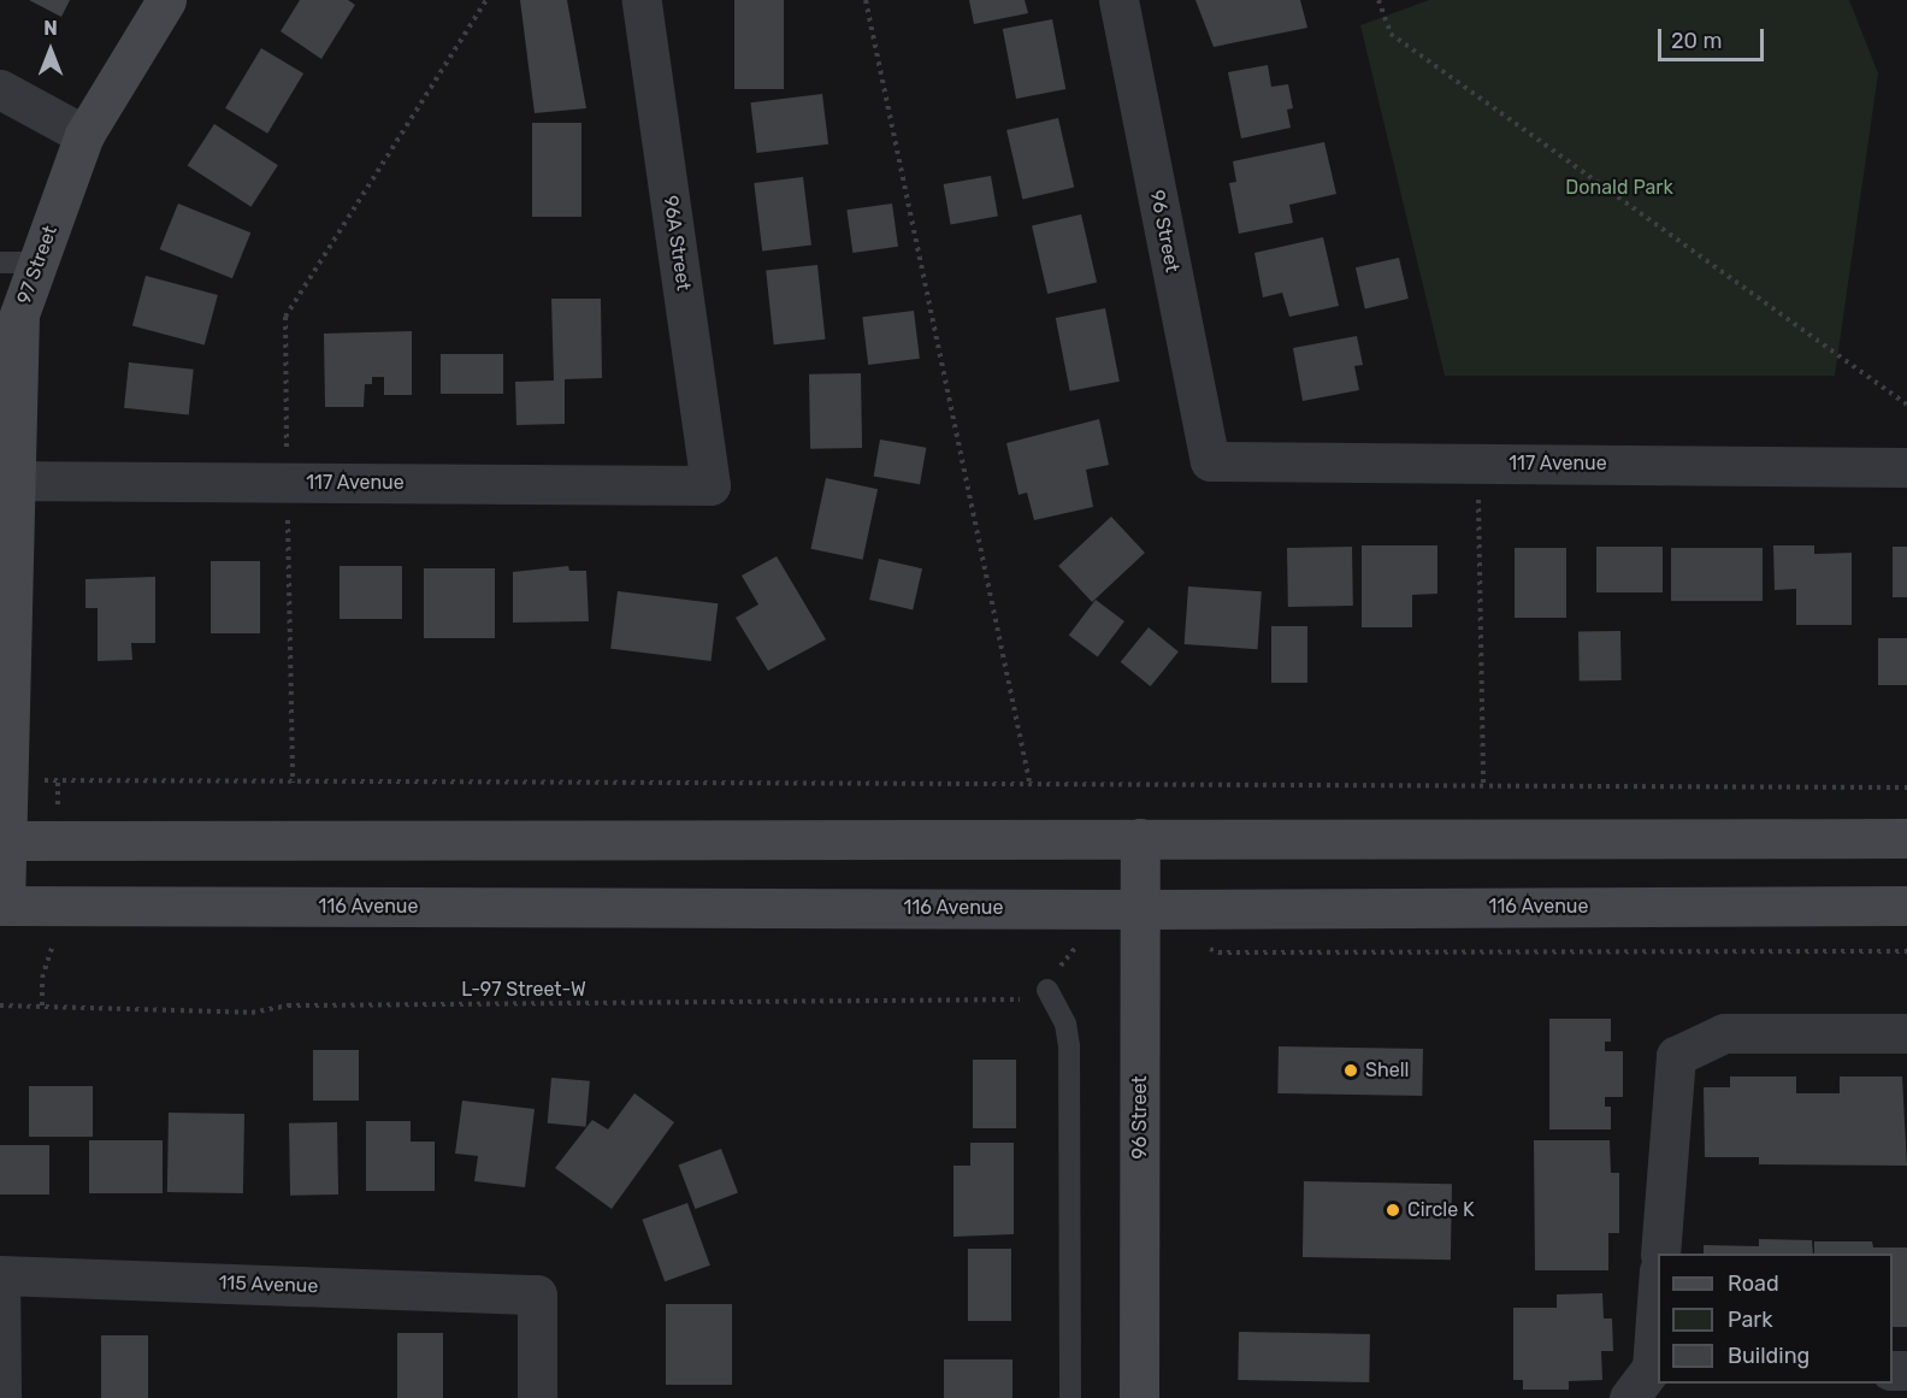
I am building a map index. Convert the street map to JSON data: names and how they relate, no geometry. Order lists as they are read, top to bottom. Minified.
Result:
{"streets":{"main road":["96 Street","97 Street","116 Avenue"],"street":["96A Street","117 Avenue","115 Avenue"],"path":["L-97 Street-W"]},"crossings":[["96 Street","117 Avenue"],["96 Street","116 Avenue"],["96A Street","117 Avenue"],["97 Street","117 Avenue"],["97 Street","116 Avenue"]],"parks":["Donald Park"],"places":["Shell","Circle K"],"legend":["Road","Park","Building"],"scale_bar":"20 m","north":"top"}
